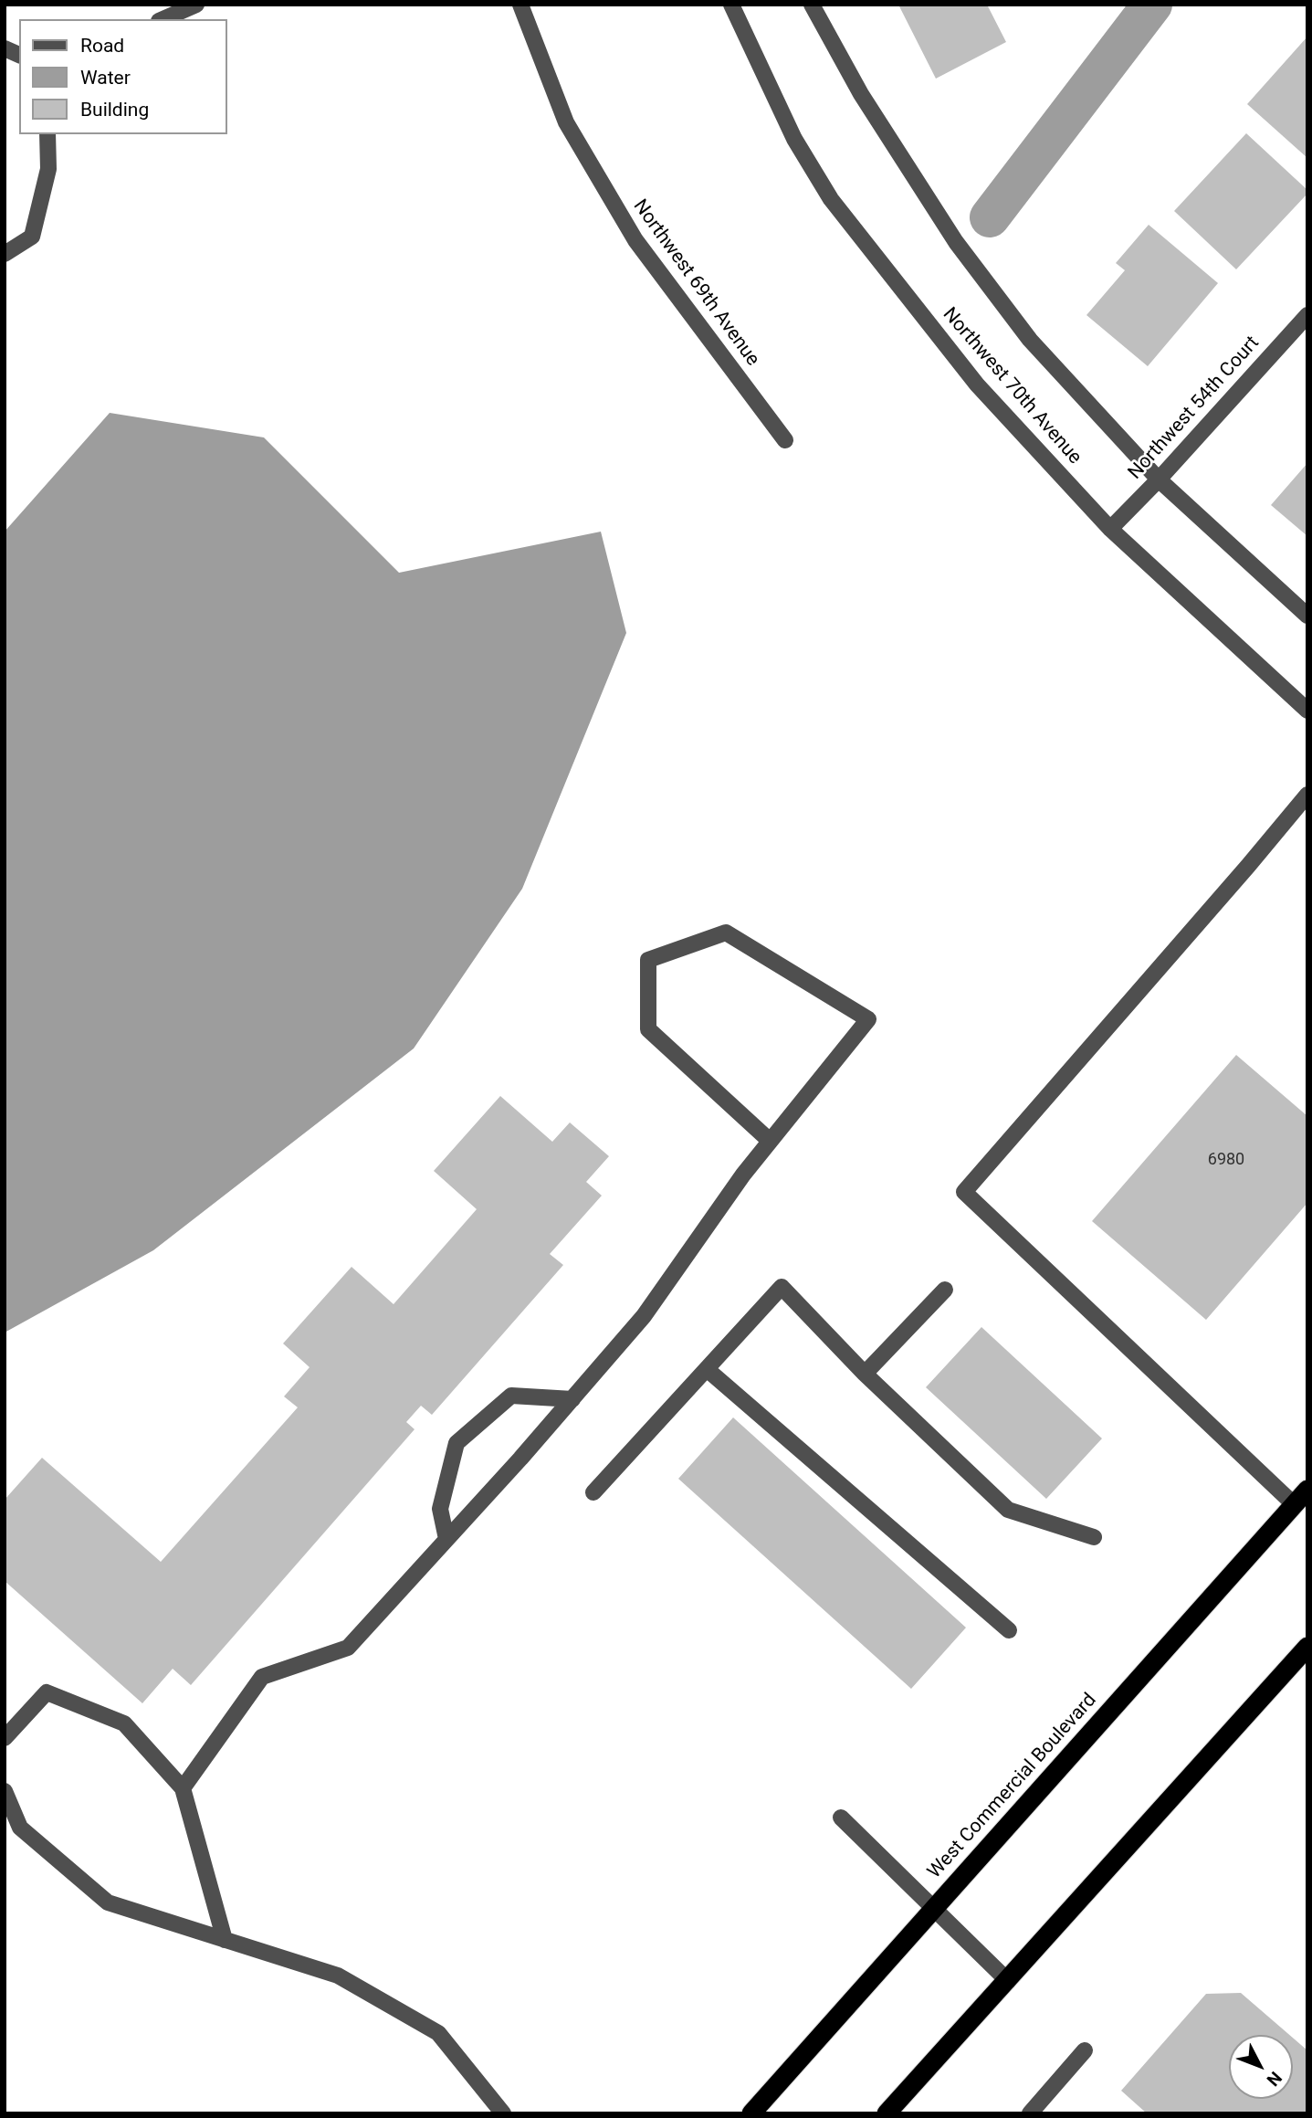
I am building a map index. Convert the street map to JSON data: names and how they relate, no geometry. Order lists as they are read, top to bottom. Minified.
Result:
{"streets":{"highway":["West Commercial Boulevard"],"street":["Northwest 69th Avenue","Northwest 70th Avenue","Northwest 54th Court"]},"crossings":[["Northwest 70th Avenue","Northwest 54th Court"]],"house_numbers":["6980"],"legend":["Road","Water","Building"],"north":"bottom right"}
